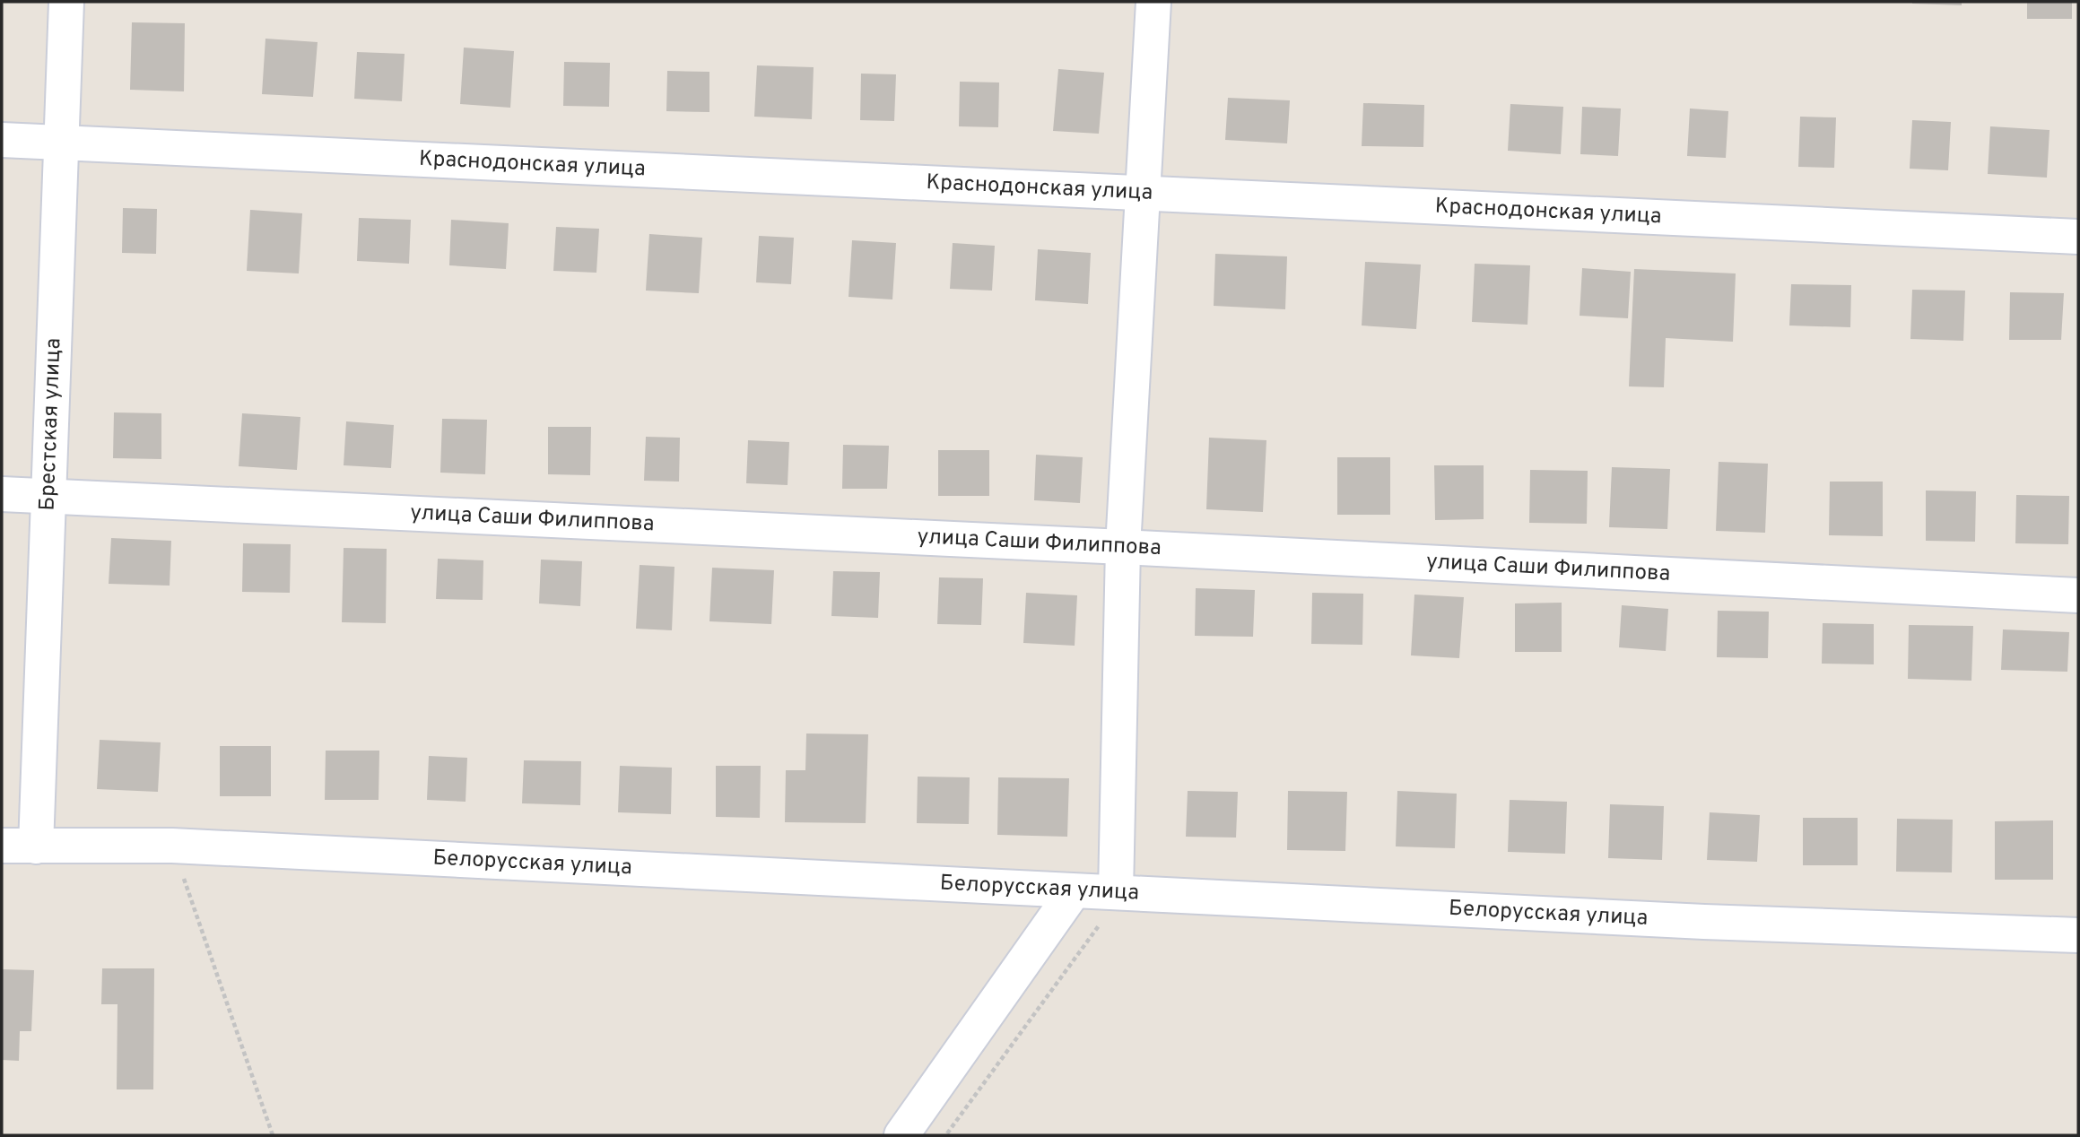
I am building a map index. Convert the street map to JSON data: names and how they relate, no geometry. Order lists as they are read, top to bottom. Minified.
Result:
{"streets":{"street":["Краснодонская улица","Брестская улица","улица Саши Филиппова","Белорусская улица"]},"crossings":[["Краснодонская улица","Брестская улица"],["Брестская улица","улица Саши Филиппова"],["Брестская улица","Белорусская улица"]]}
